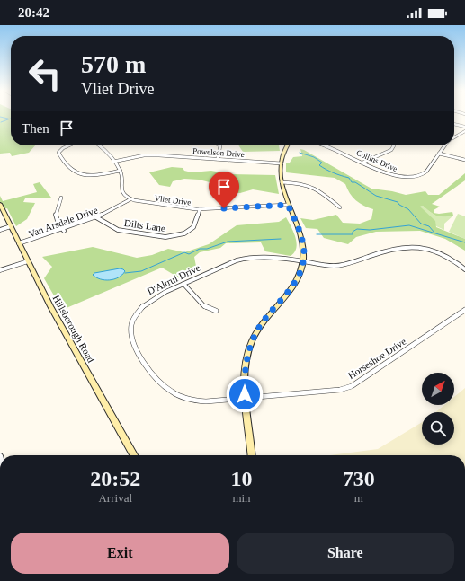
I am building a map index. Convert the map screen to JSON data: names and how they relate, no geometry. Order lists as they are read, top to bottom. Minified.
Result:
{"streets":{"street":["Powelson Drive","Collins Drive","Vliet Drive","Van Arsdale Drive","Dilts Lane","D'Altrui Drive","Hillsborough Road","Horseshoe Drive"]},"crossings":[["Vliet Drive","Van Arsdale Drive"],["Vliet Drive","Dilts Lane"],["Van Arsdale Drive","Dilts Lane"],["Van Arsdale Drive","Hillsborough Road"],["D'Altrui Drive","Horseshoe Drive"]],"north":"top right","page":{"status":"20:42","turn":["570 m","Vliet Drive"],"then":"Then","eta":["20:52","Arrival","10","min","730","m"],"buttons":["Exit","Share"]}}
